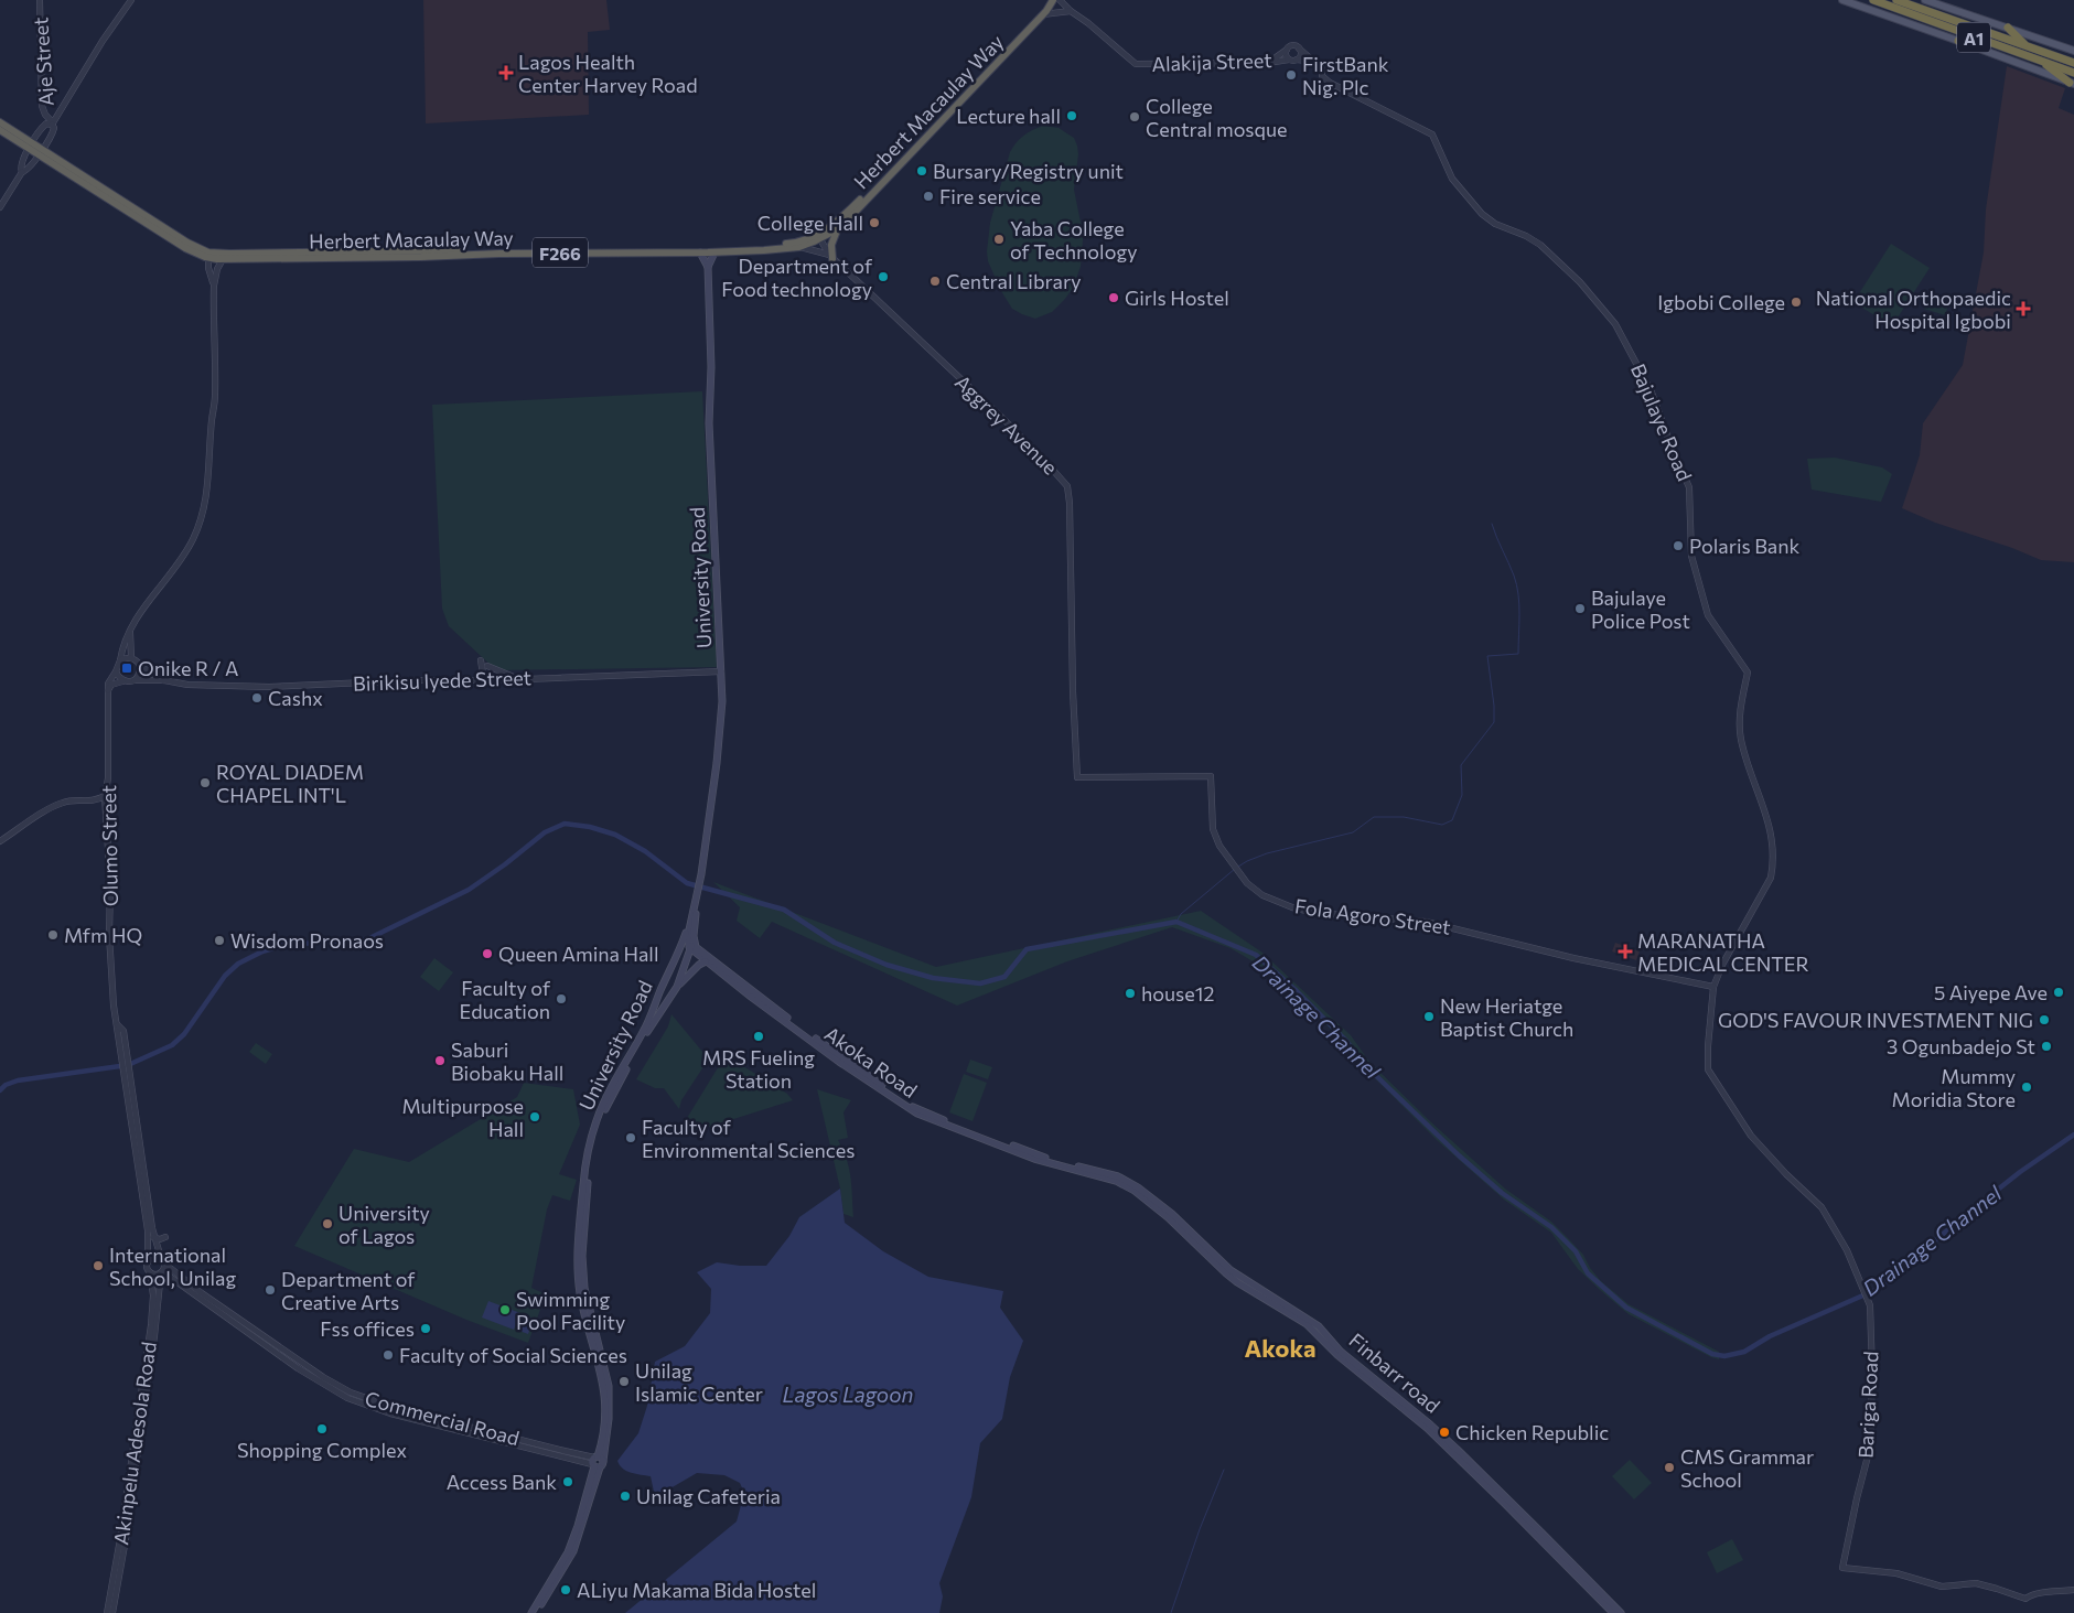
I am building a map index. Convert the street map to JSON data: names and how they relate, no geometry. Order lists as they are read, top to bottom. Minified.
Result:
{"streets":{"highway":["A1","Herbert Macaulay Way","F266"],"main road":["University Road","Akoka Road","Finbarr road"],"street":["Aje Street","Alakija Street","Bajulaye Road","Aggrey Avenue","Birikisu Iyede Street","Olumo Street","Fola Agoro Street","Bariga Road","Commercial Road","Akinpelu Adesola Road"]},"crossings":[["Alakija Street","Bajulaye Road"],["Bajulaye Road","Fola Agoro Street"],["Bajulaye Road","Bariga Road"],["Aggrey Avenue","Fola Agoro Street"],["University Road","Birikisu Iyede Street"],["University Road","Akoka Road"],["University Road","Commercial Road"],["Fola Agoro Street","Bariga Road"],["Akoka Road","Finbarr road"],["Commercial Road","Akinpelu Adesola Road"]],"districts":["Akoka"],"water":["Drainage Channel","Lagos Lagoon"],"places":{"health":["Lagos Health Center Harvey Road","National Orthopaedic Hospital Igbobi","MARANATHA MEDICAL CENTER"],"other":["FirstBank Nig. Plc","Lecture hall","College Central mosque","Bursary/Registry unit","Fire service","College Hall","Yaba College of Technology","Department of Food technology","Central Library","Girls Hostel","Igbobi College","Polaris Bank","Bajulaye Police Post","Cashx","ROYAL DIADEM CHAPEL INT'L","Mfm HQ","Wisdom Pronaos","Queen Amina Hall","5 Aiyepe Ave","house12","Faculty of Education","New Heriatge Baptist Church","GOD'S FAVOUR INVESTMENT NIG","MRS Fueling Station","3 Ogunbadejo St","Saburi Biobaku Hall","Mummy Moridia Store","Multipurpose Hall","Faculty of Environmental Sciences","University of Lagos","International School, Unilag","Department of Creative Arts","Swimming Pool Facility","Fss offices","Faculty of Social Sciences","Unilag Islamic Center","Shopping Complex","Chicken Republic","CMS Grammar School","Access Bank","Unilag Cafeteria","ALiyu Makama Bida Hostel"],"transit":["Onike R / A"]}}
